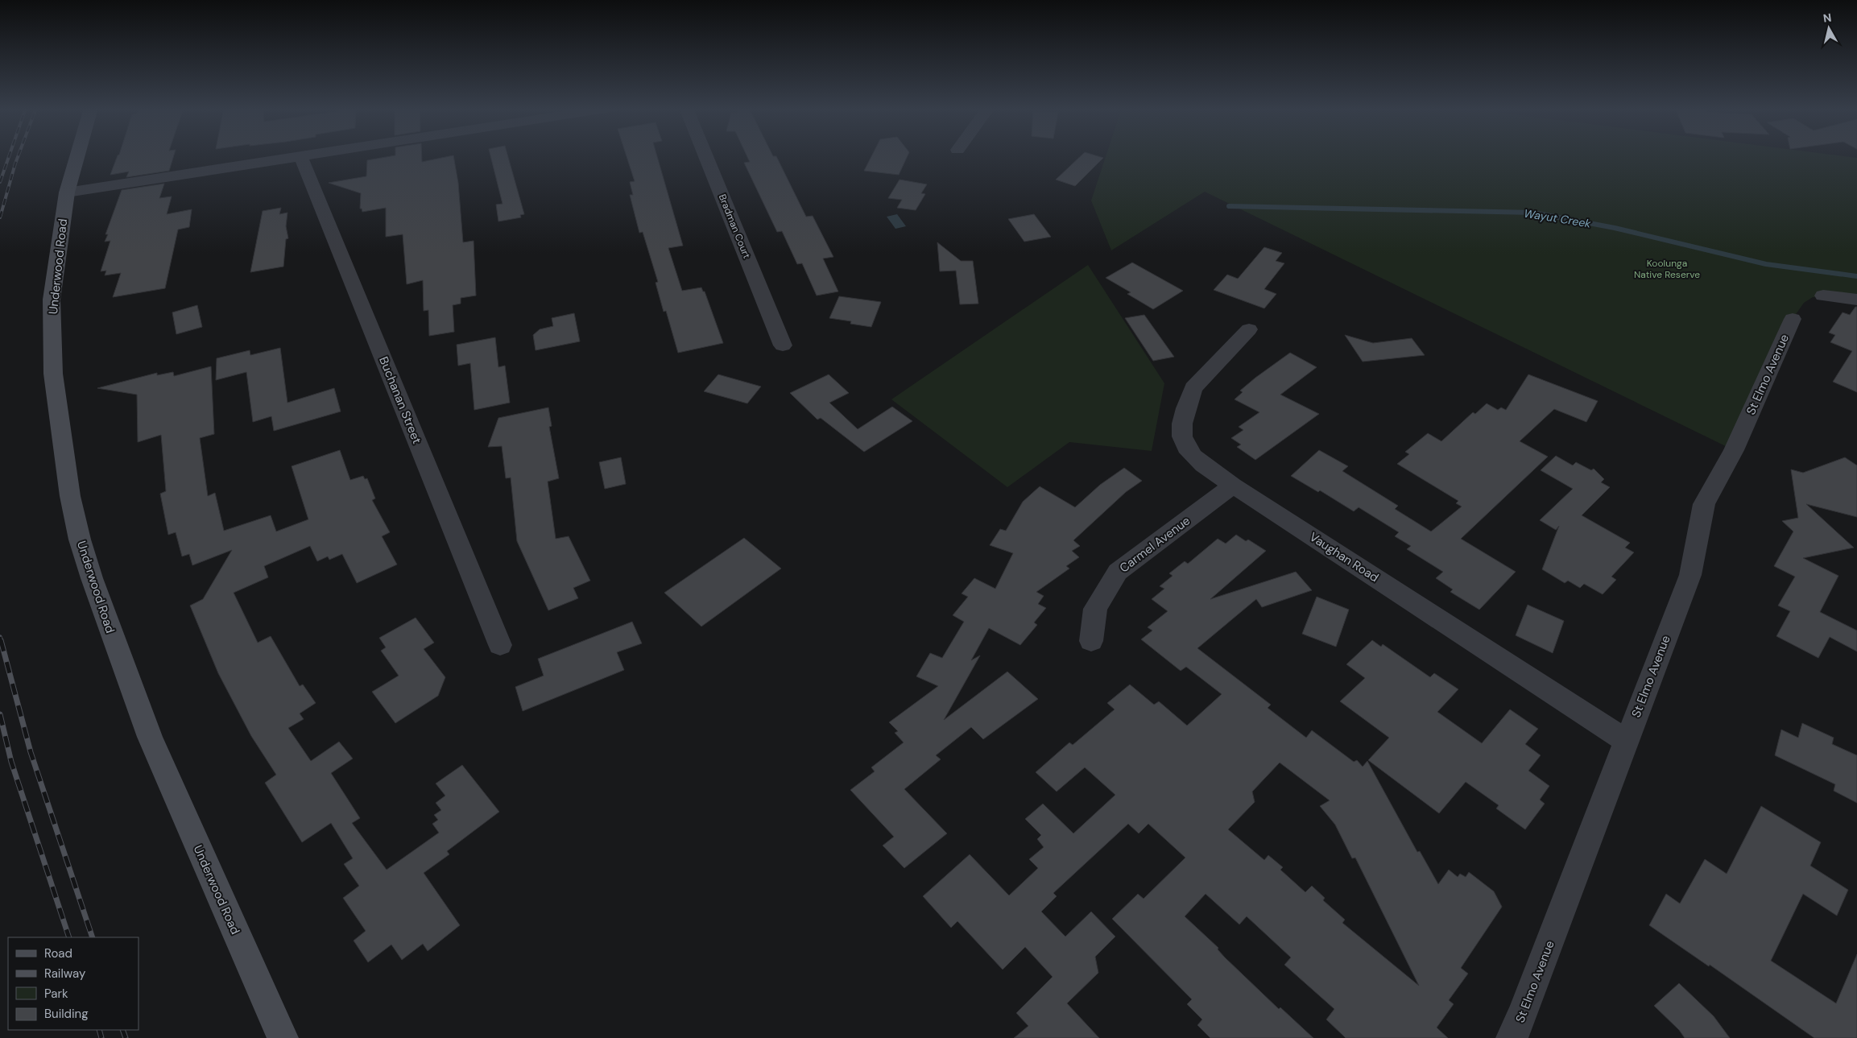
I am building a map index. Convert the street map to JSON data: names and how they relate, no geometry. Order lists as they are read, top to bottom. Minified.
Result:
{"streets":{"main road":["Underwood Road"],"street":["Bradman Court","St Elmo Avenue","Buchanan Street","Carmel Avenue","Vaughan Road"]},"crossings":[["St Elmo Avenue","Vaughan Road"],["Carmel Avenue","Vaughan Road"]],"water":["Wayut Creek"],"parks":["Koolunga Native Reserve"],"legend":["Road","Railway","Park","Building"],"north":"top"}
